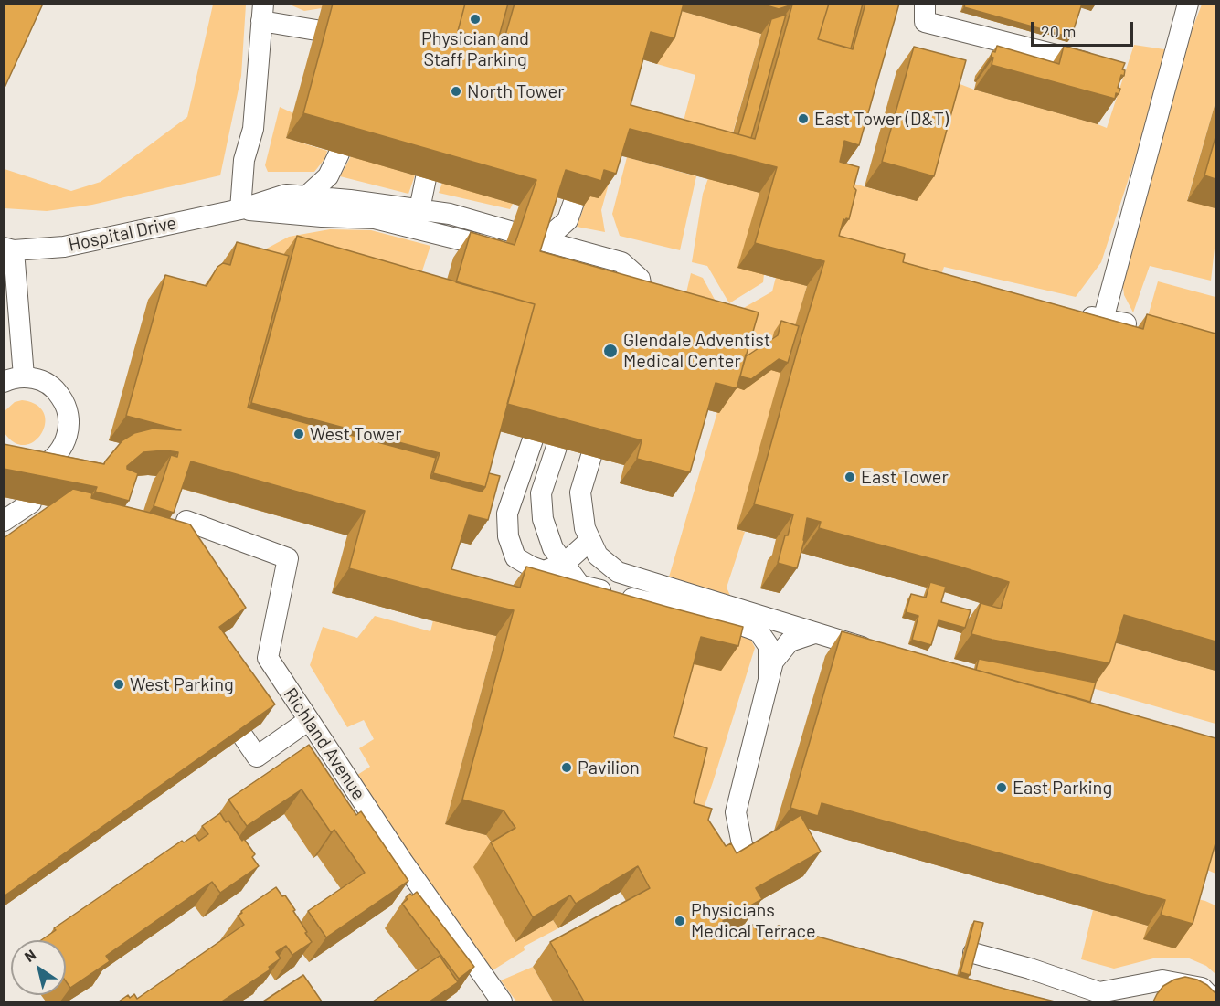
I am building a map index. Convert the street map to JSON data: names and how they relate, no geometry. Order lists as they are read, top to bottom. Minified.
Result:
{"streets":{"lane":["Hospital Drive","Richland Avenue"]},"places":["Physician and Staff Parking","North Tower","East Tower (D&T)","Glendale Adventist Medical Center","West Tower","East Tower","West Parking","Pavilion","East Parking","Physicians Medical Terrace"],"scale_bar":"20 m","north":"top left"}
